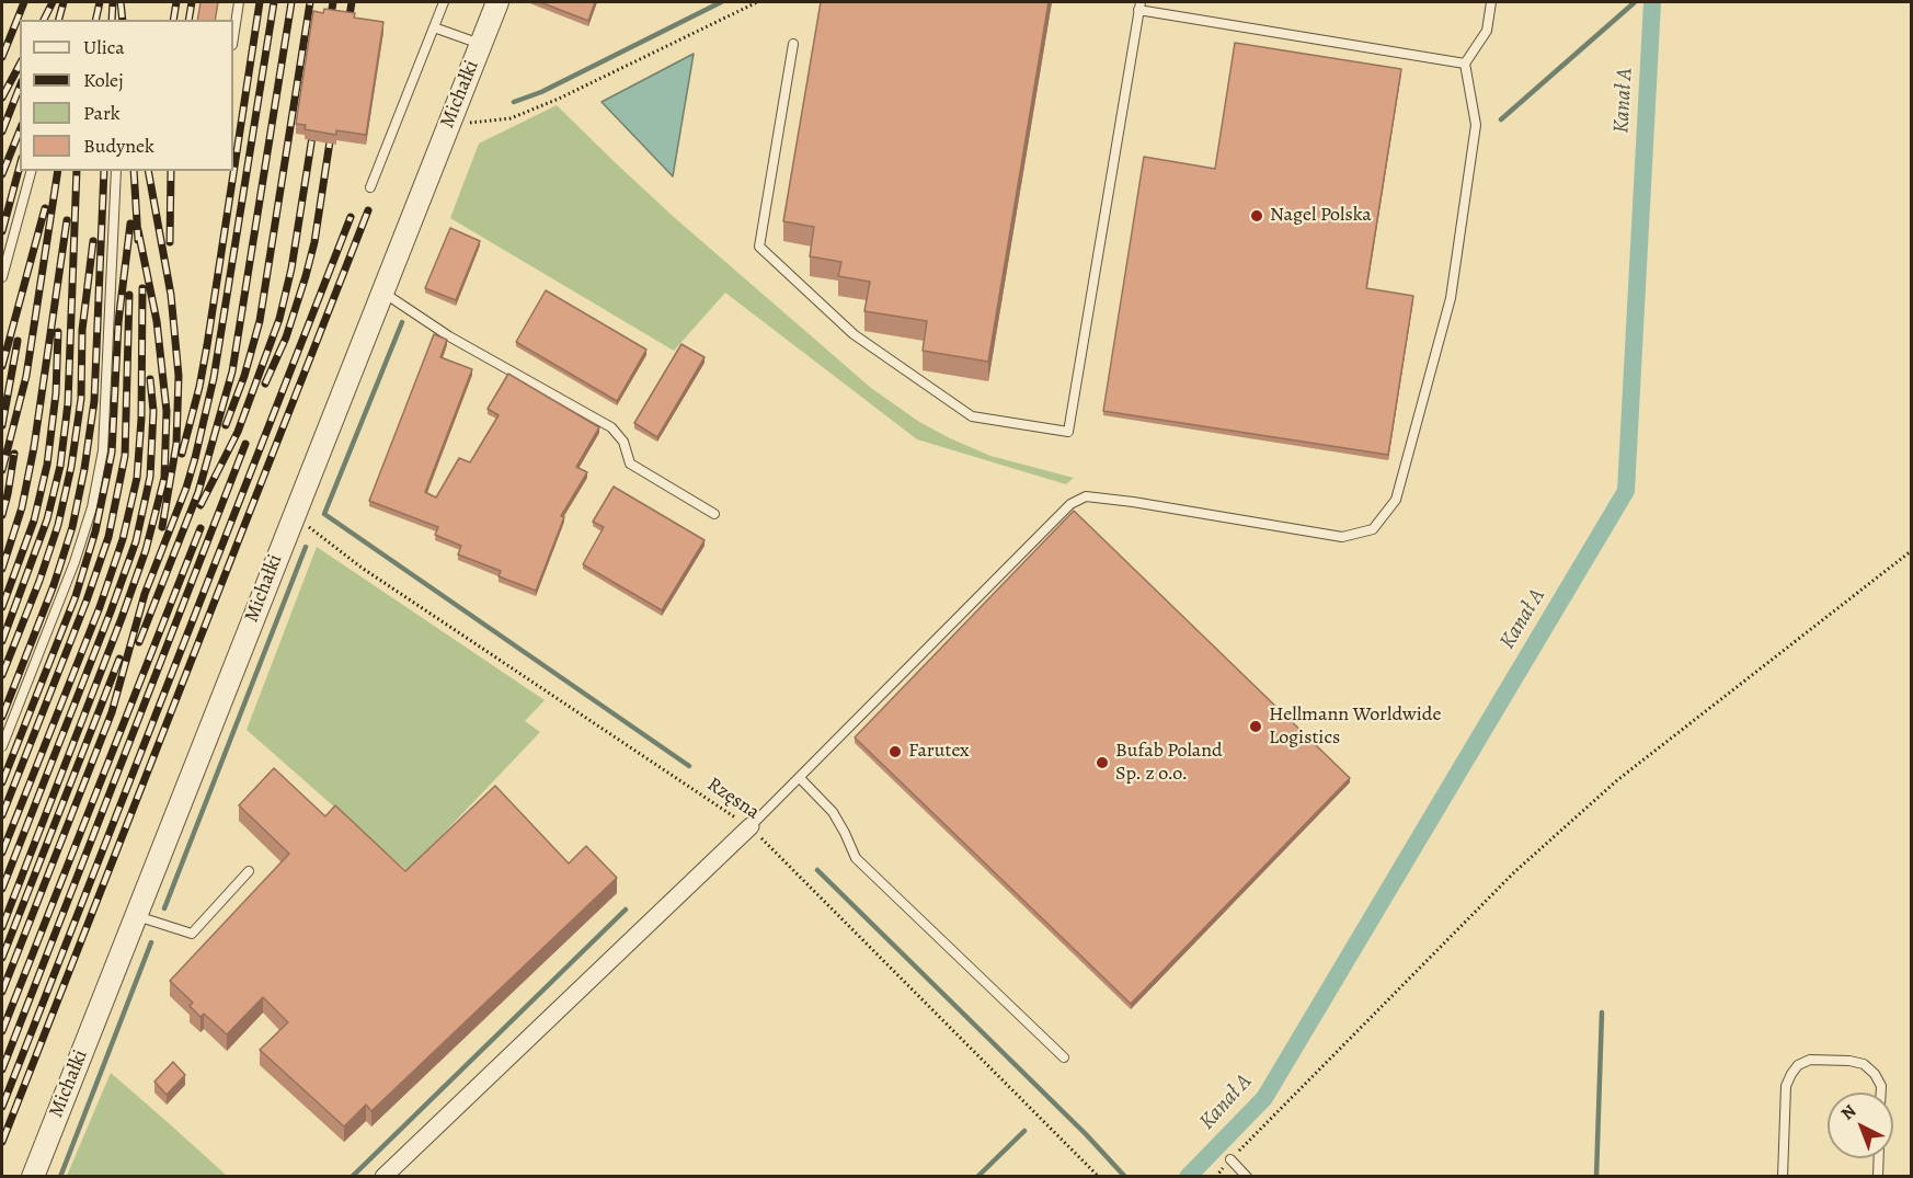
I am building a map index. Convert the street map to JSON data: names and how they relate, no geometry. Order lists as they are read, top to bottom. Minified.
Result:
{"streets":{"street":["Michałki"],"path":["Rzęsna"]},"crossings":[["Michałki","Rzęsna"]],"water":["Kanał A"],"places":["Nagel Polska","Hellmann Worldwide Logistics","Farutex","Bufab Poland Sp. z o.o."],"legend":["Ulica","Kolej","Park","Budynek"],"north":"top left"}
